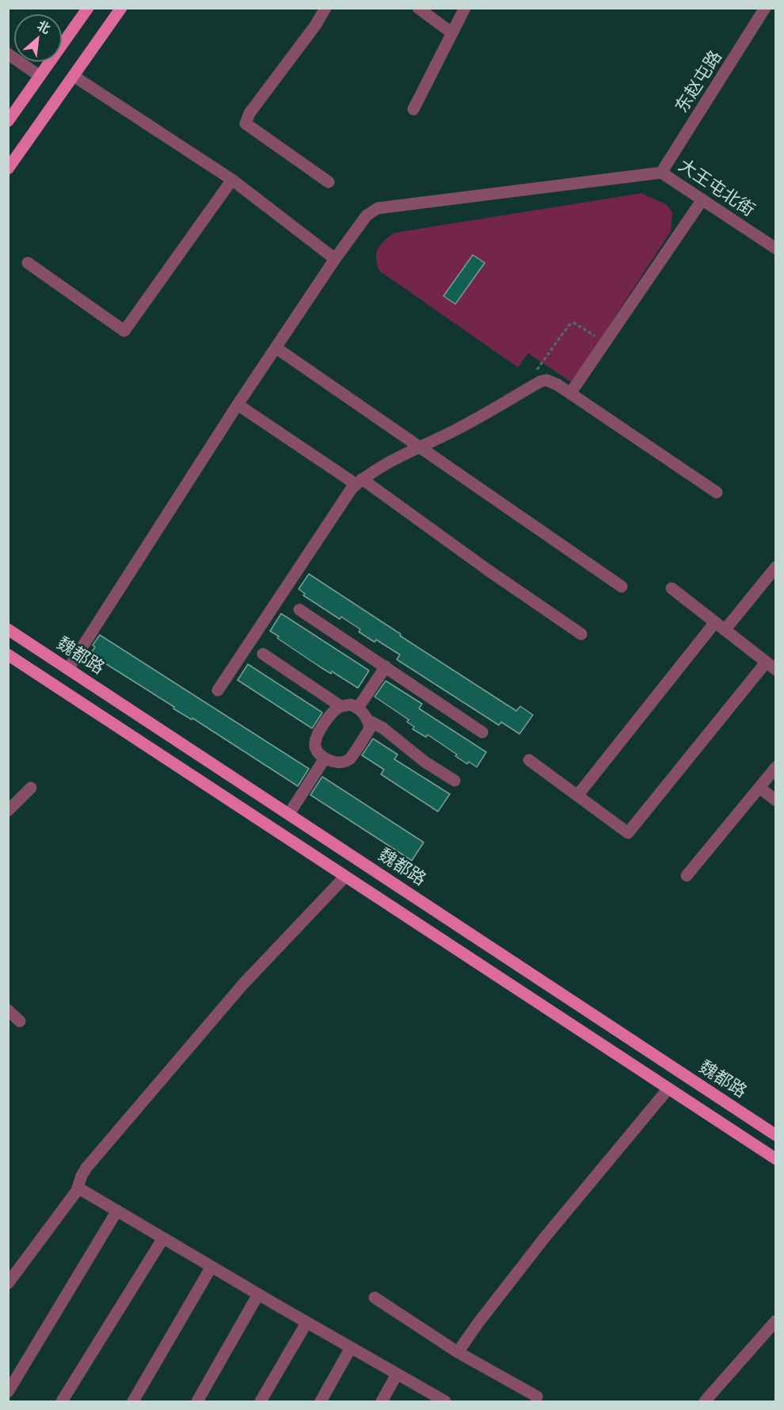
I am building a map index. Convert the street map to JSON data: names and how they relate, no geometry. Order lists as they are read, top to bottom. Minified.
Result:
{"streets":{"main road":["魏都路"],"street":["东赵屯路","大王屯北街"]},"crossings":[["东赵屯路","大王屯北街"]],"north":"top right"}
